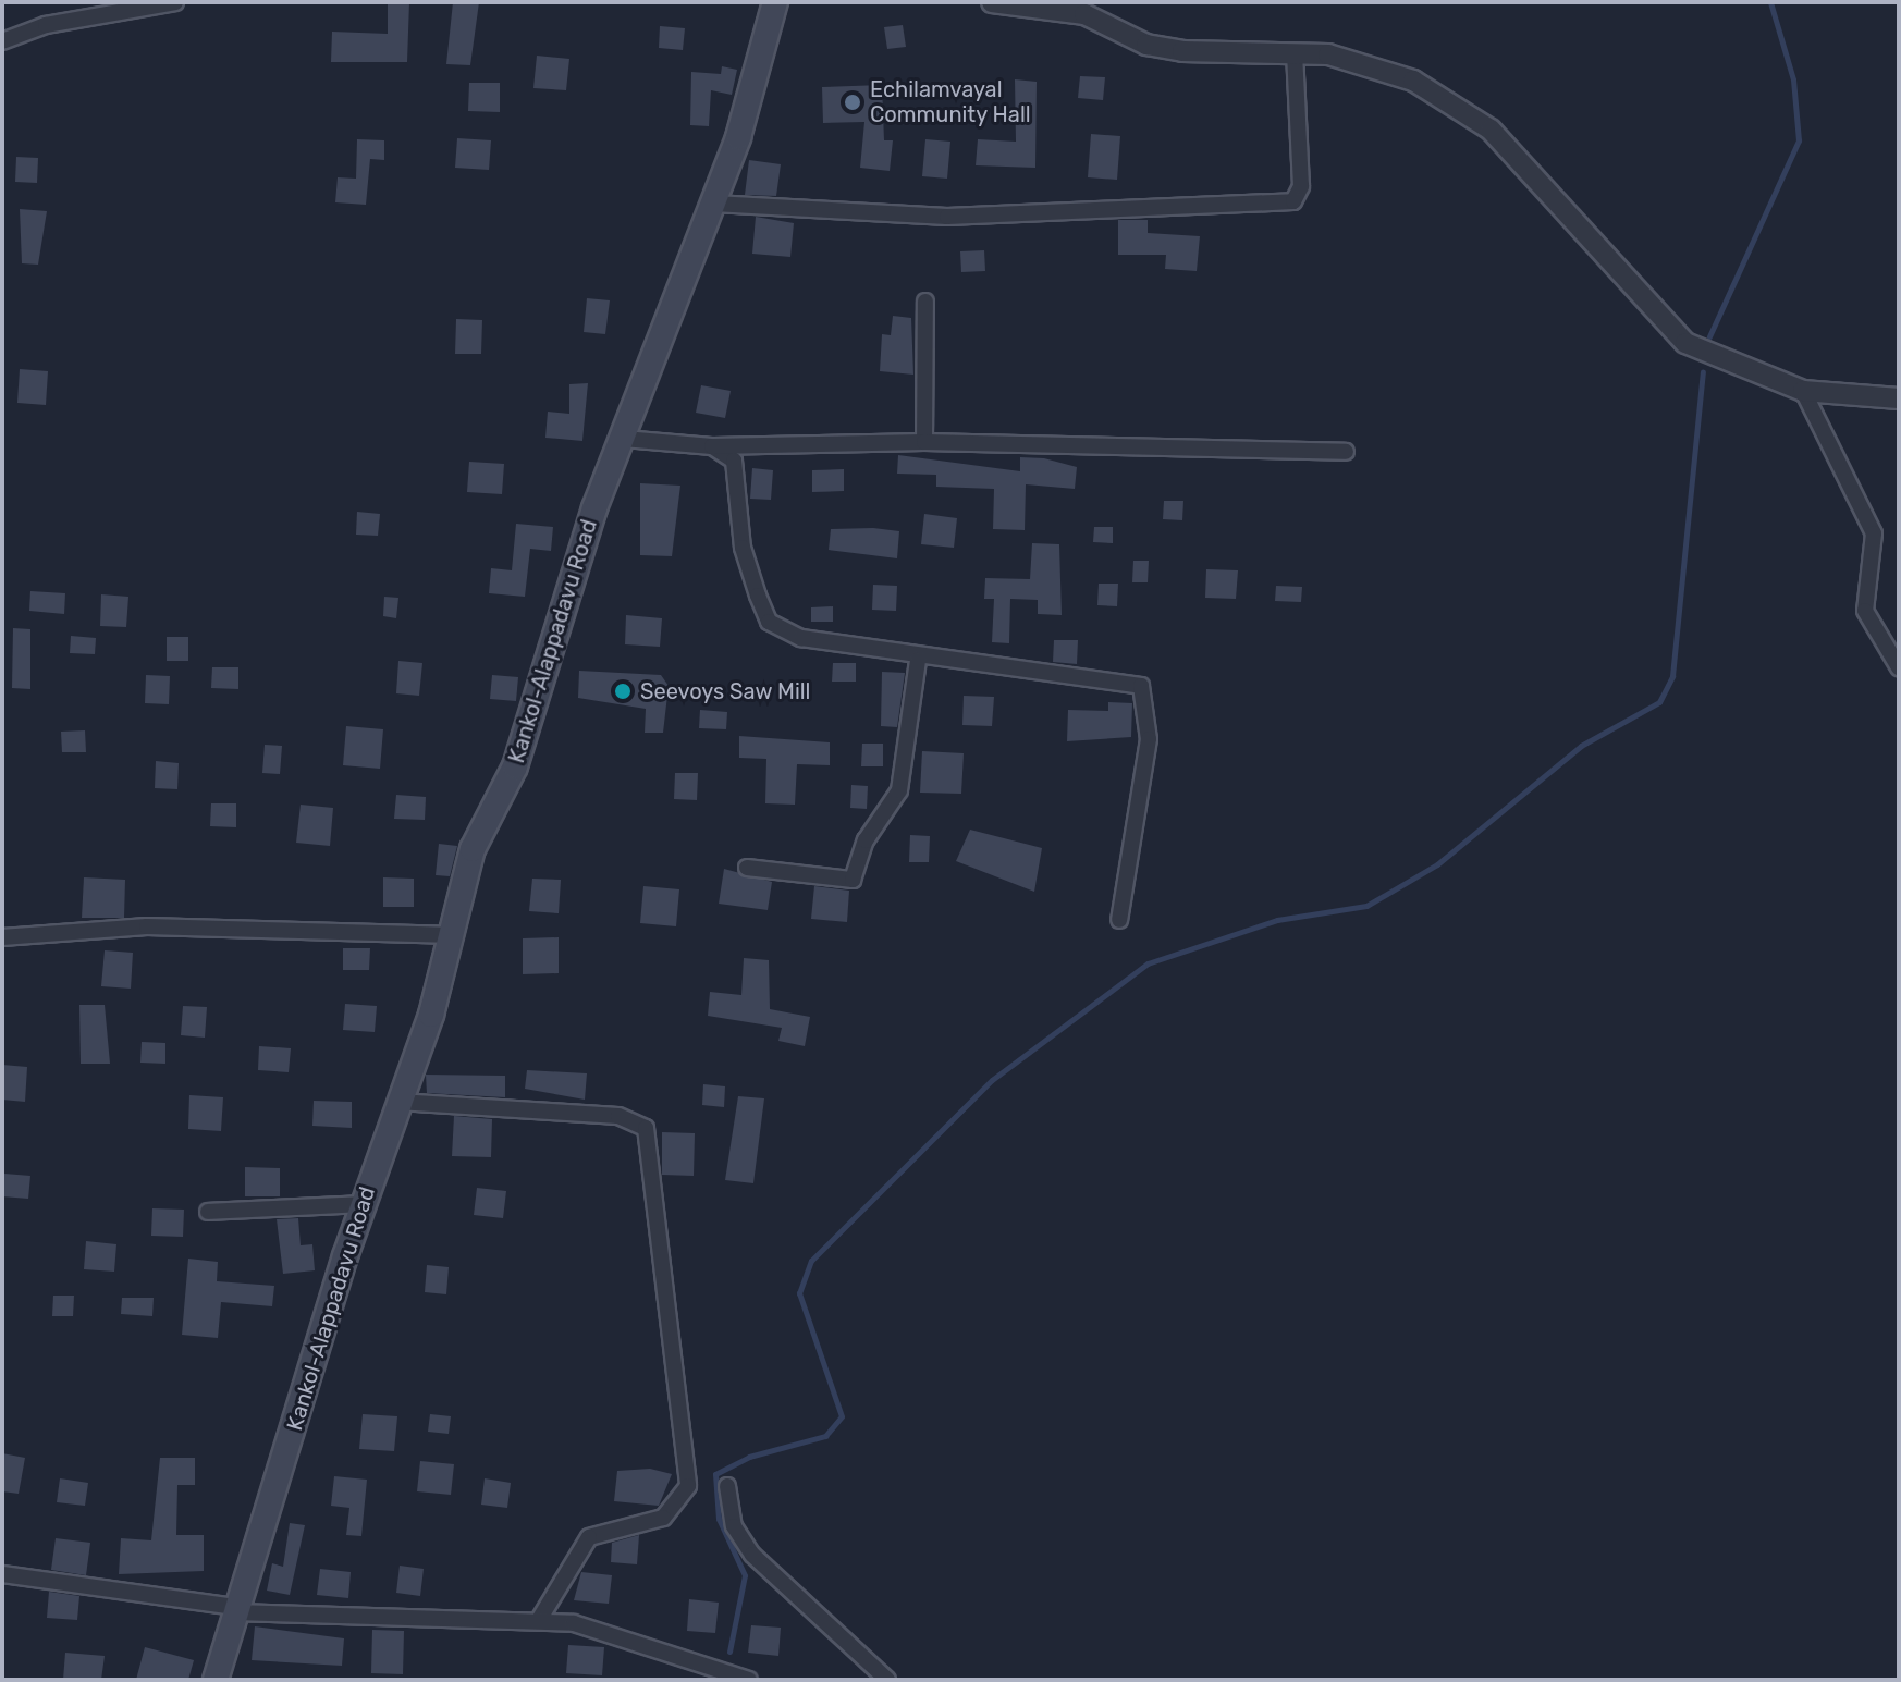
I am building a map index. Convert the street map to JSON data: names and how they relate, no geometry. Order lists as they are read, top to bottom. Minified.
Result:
{"streets":{"main road":["Kankol-Alappadavu Road"]},"places":["Echilamvayal Community Hall","Seevoys Saw Mill"]}
